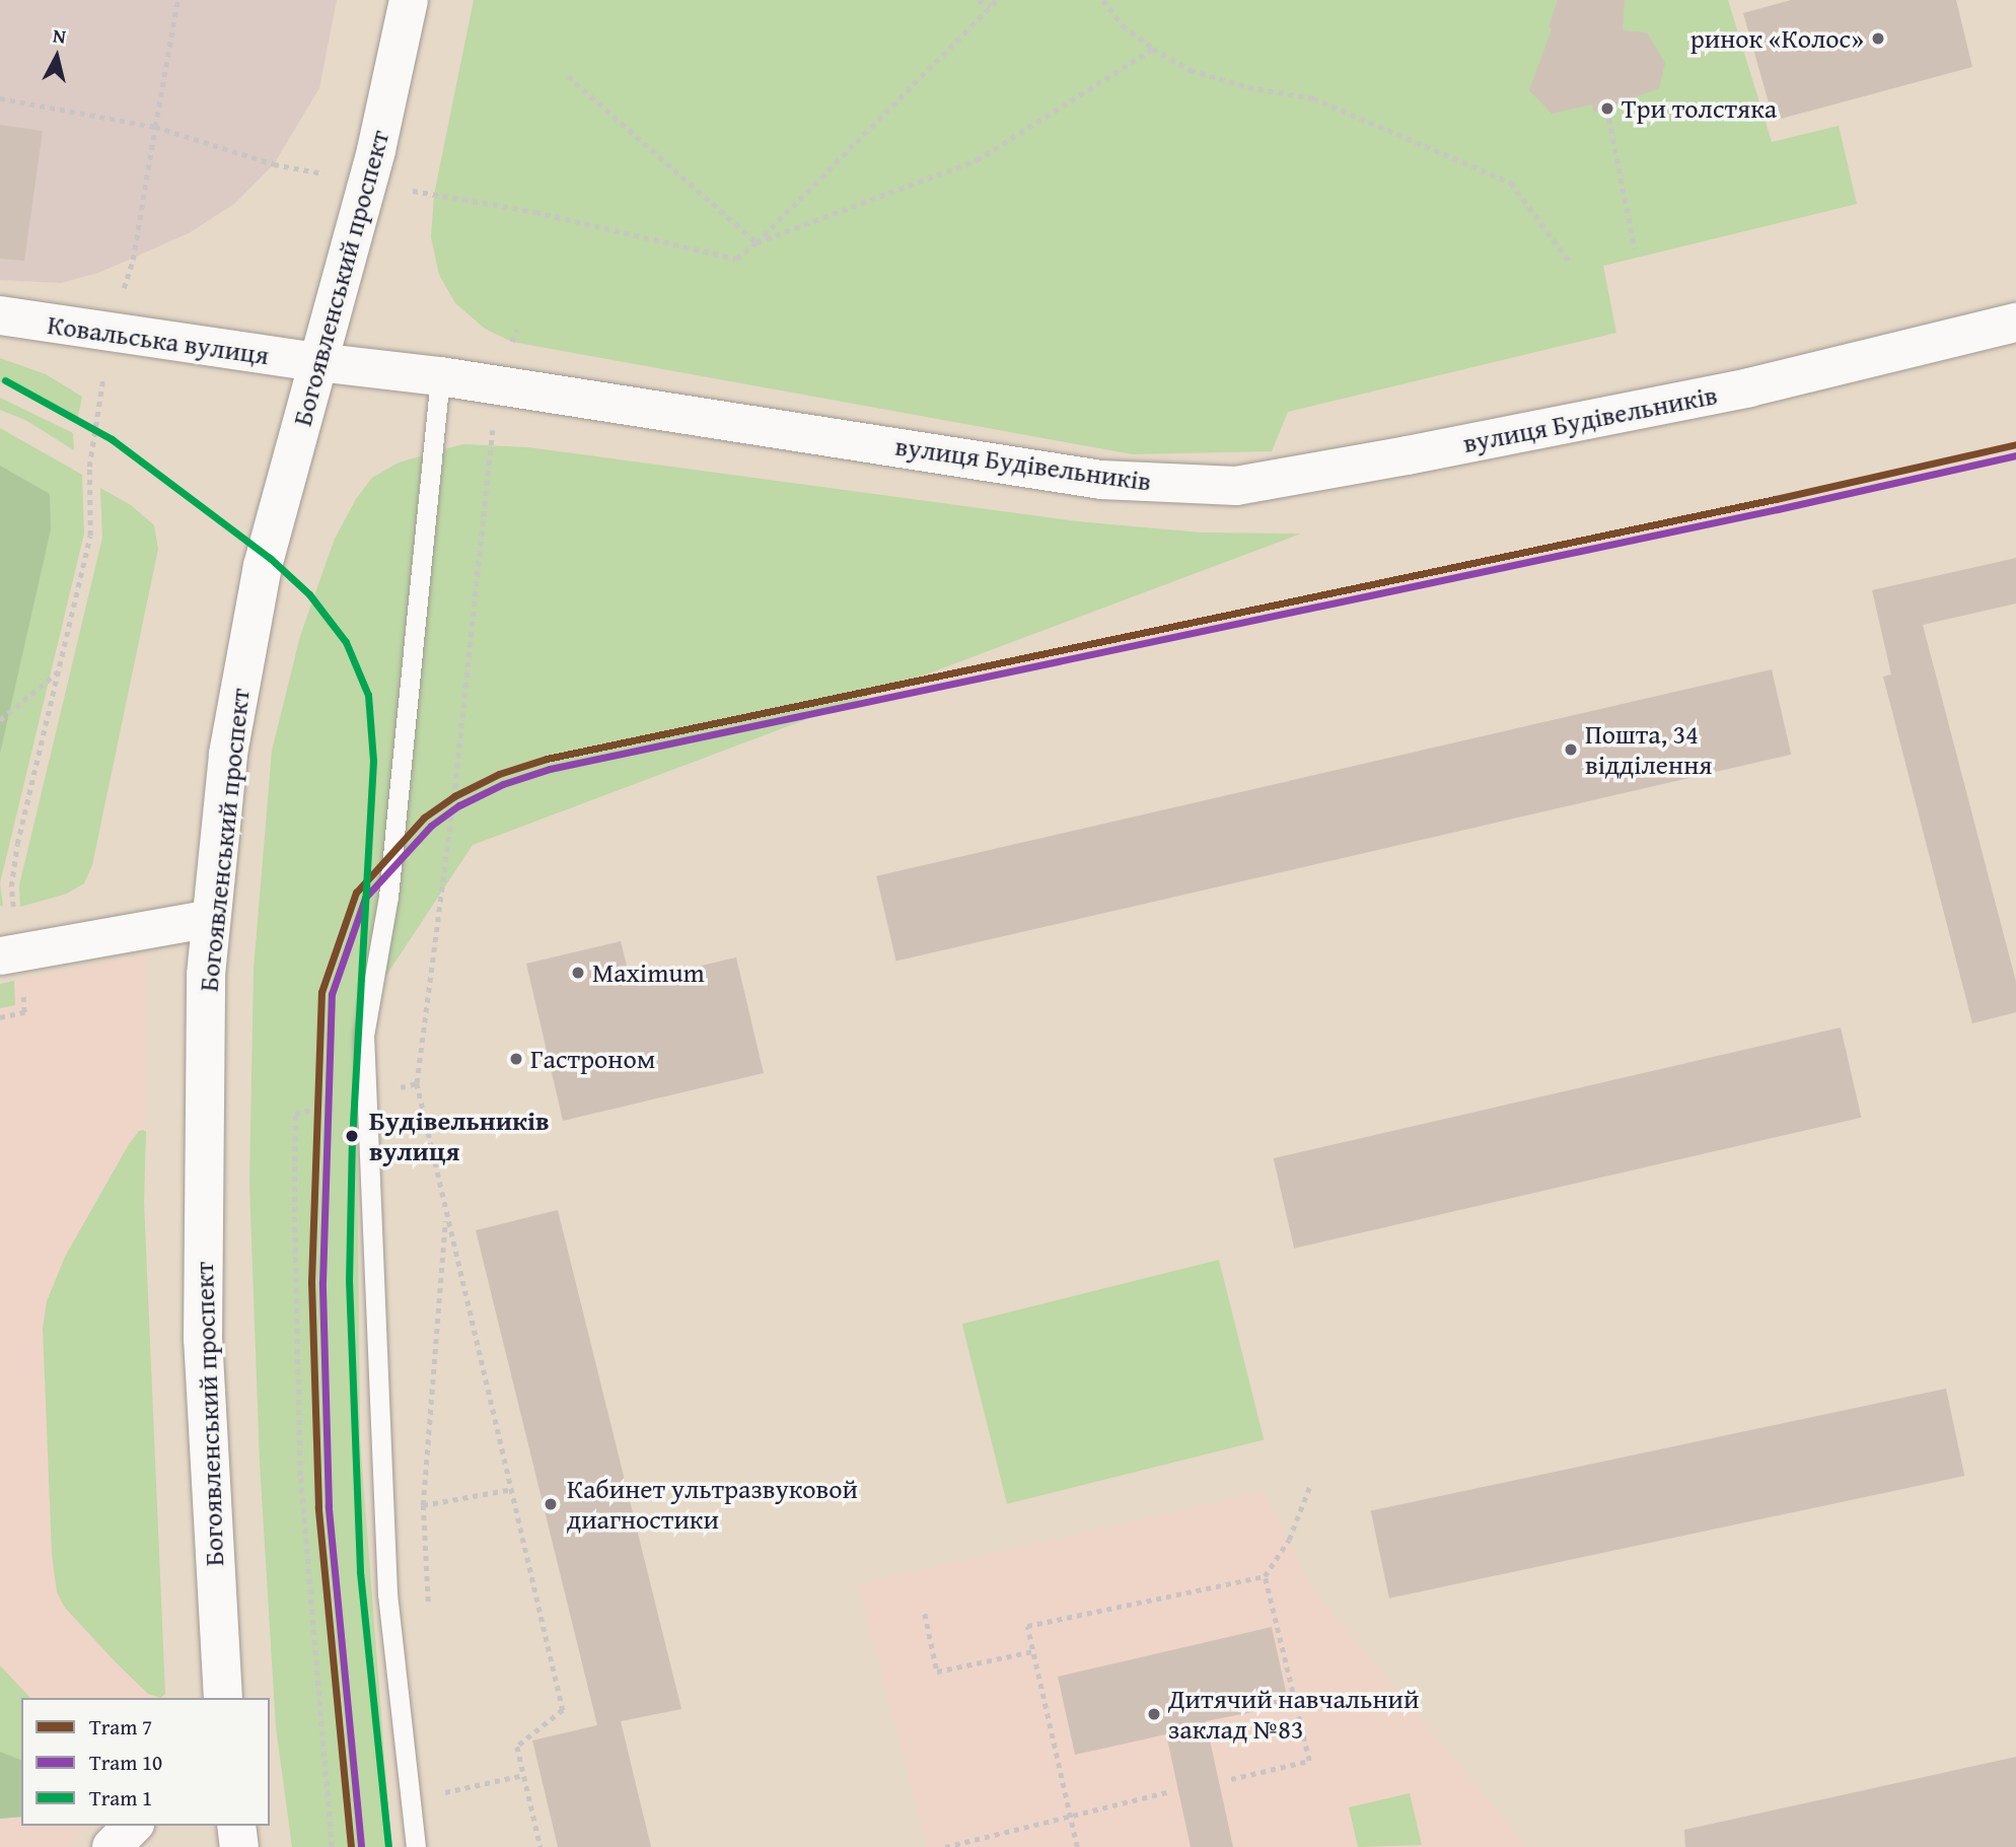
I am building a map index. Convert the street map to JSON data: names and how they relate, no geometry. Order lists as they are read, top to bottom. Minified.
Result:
{"streets":{"street":["Богоявленський проспект","Ковальська вулиця","вулиця Будівельників"]},"crossings":[["Богоявленський проспект","Ковальська вулиця"],["Богоявленський проспект","вулиця Будівельників"],["Ковальська вулиця","вулиця Будівельників"]],"places":["ринок «Колос»","Три толстяка","Пошта, 34 відділення","Maximum","Гастроном","Будівельників вулиця","Кабинет ультразвуковой диагностики","Дитячий навчальний заклад №83"],"lines":["tram line 1","tram line 7","tram line 10"],"legend":["Tram 7","Tram 10","Tram 1"],"north":"top"}
